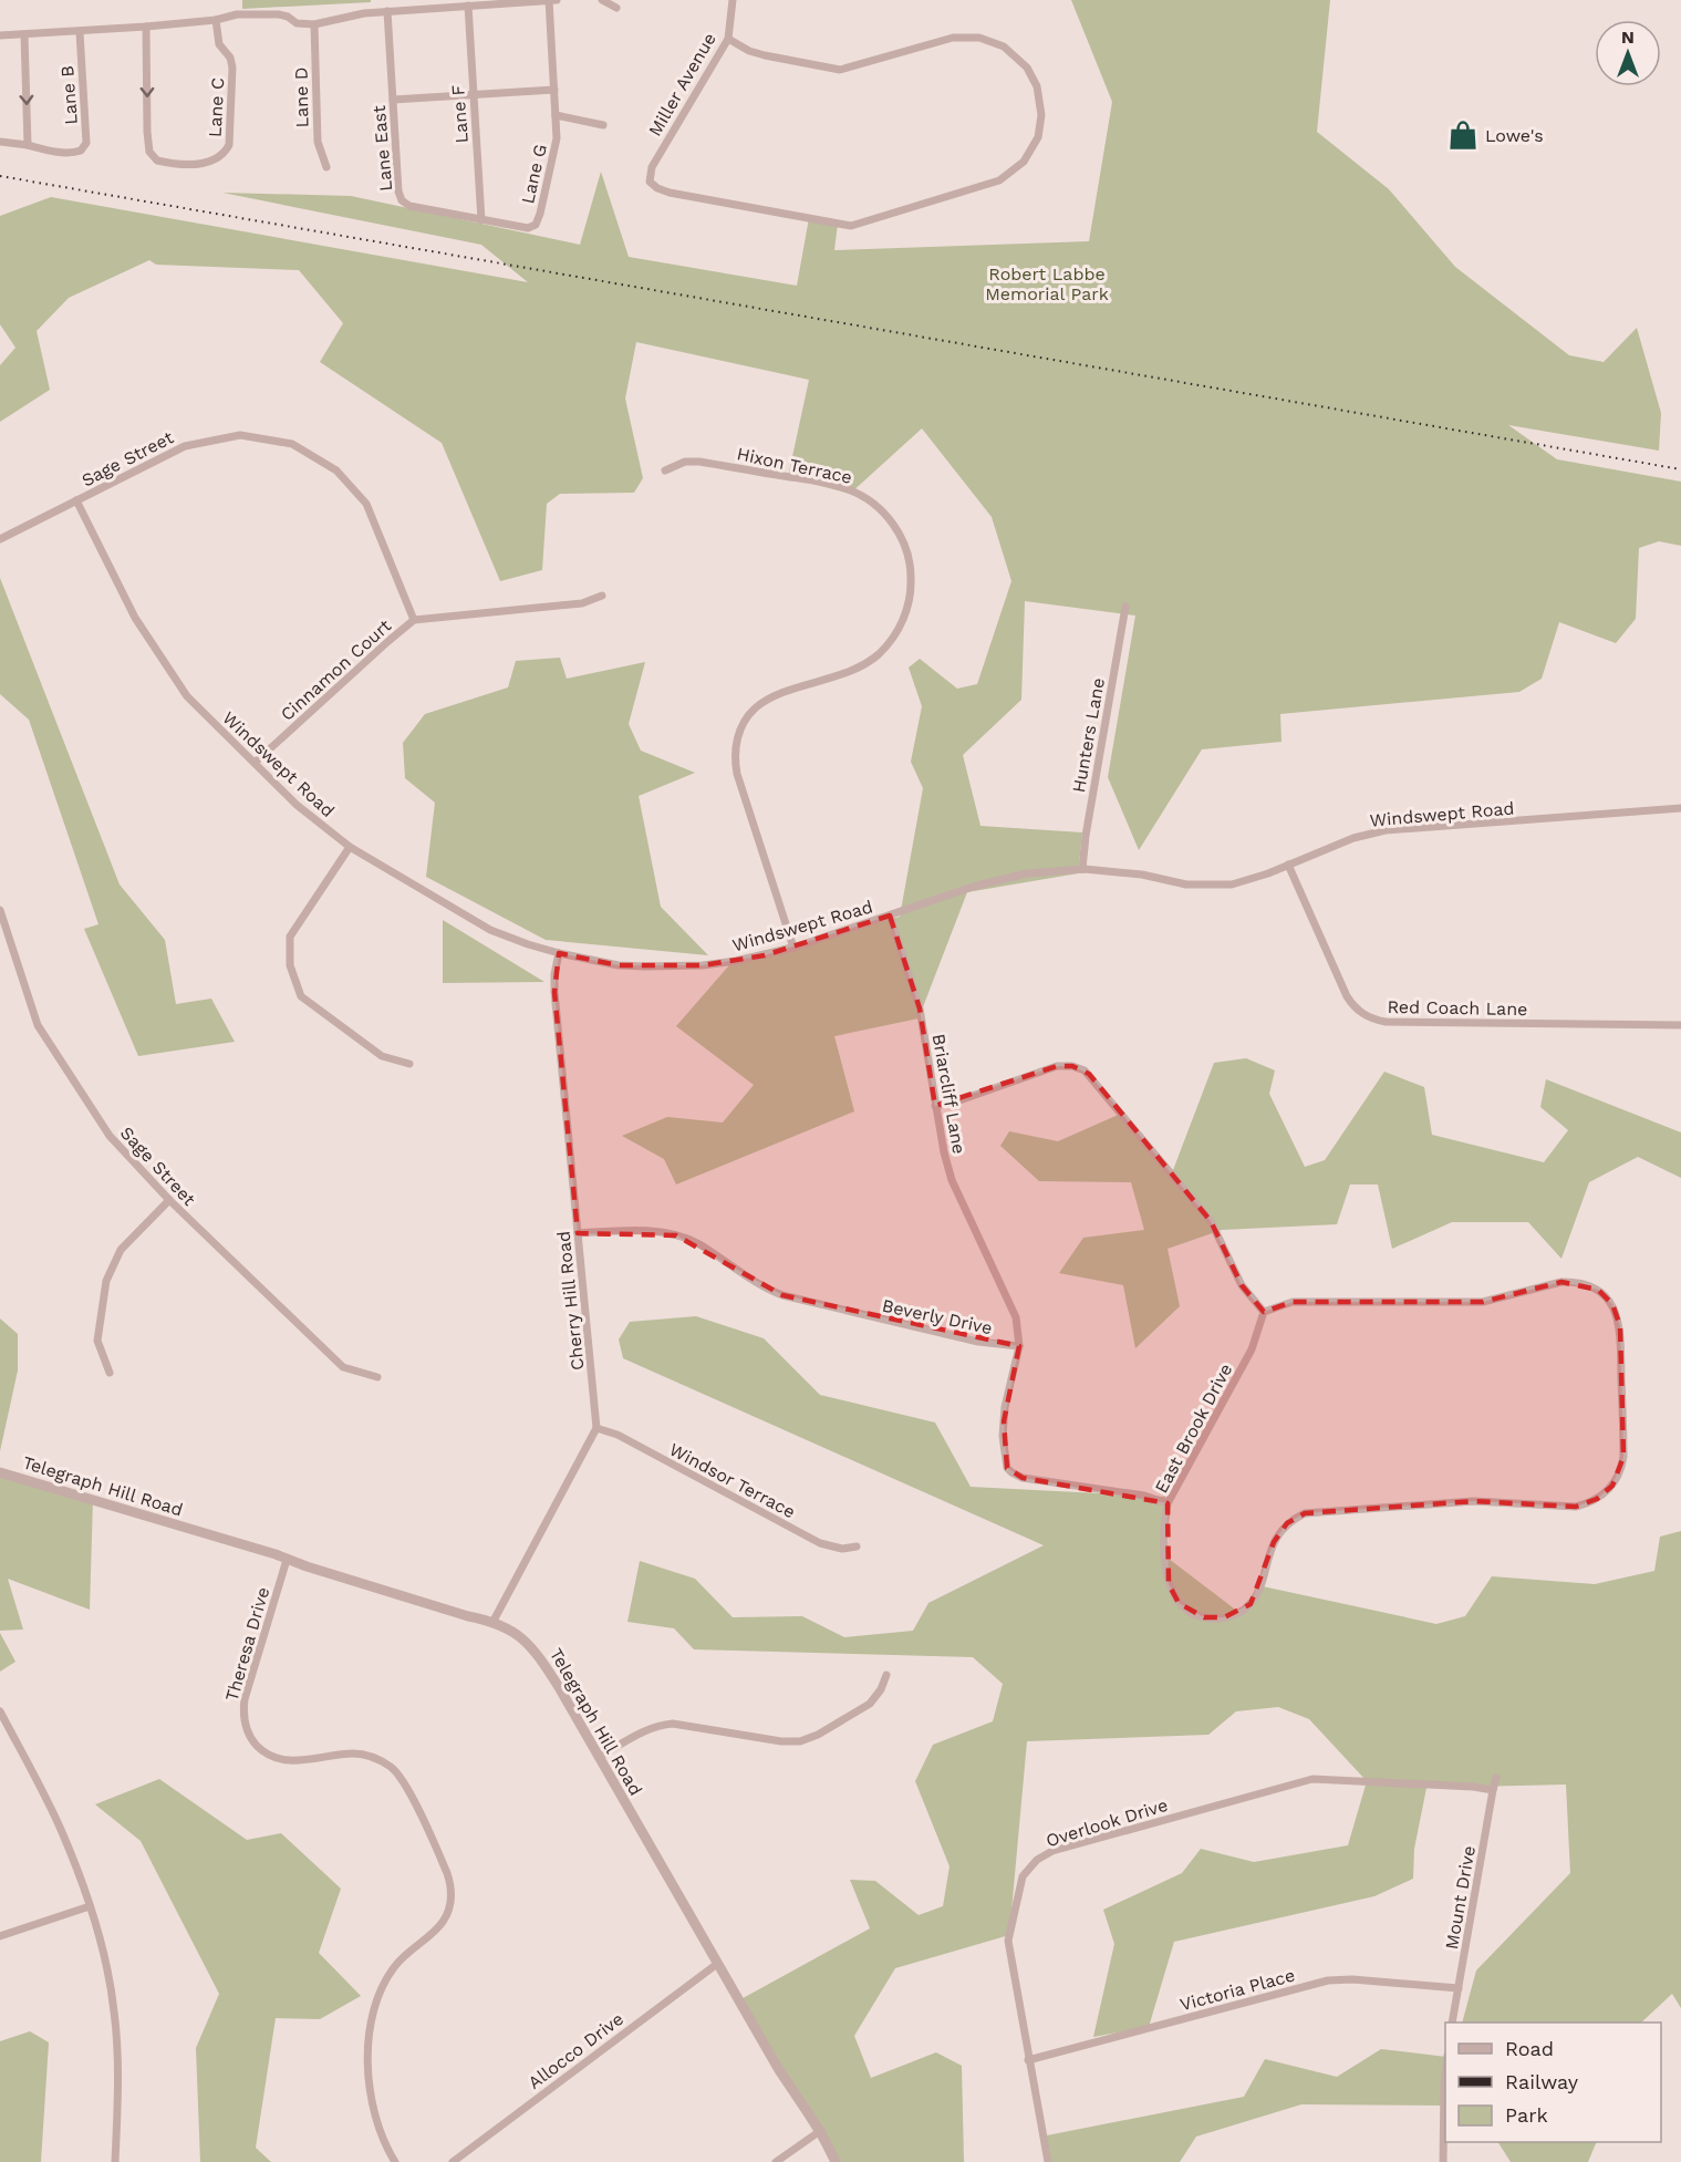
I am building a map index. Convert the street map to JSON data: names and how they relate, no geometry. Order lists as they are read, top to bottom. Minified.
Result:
{"streets":{"street":["Miller Avenue","Lane B","Lane D","Lane C","Lane F","Lane East","Lane G","Sage Street","Hixon Terrace","Cinnamon Court","Hunters Lane","Windswept Road","Red Coach Lane","Briarcliff Lane","Cherry Hill Road","Beverly Drive","East Brook Drive","Windsor Terrace","Telegraph Hill Road","Theresa Drive","Overlook Drive","Mount Drive","Victoria Place","Allocco Drive"]},"crossings":[["Lane F","Lane East"],["Lane F","Lane G"],["Lane East","Lane G"],["Sage Street","Cinnamon Court"],["Sage Street","Windswept Road"],["Hixon Terrace","Windswept Road"],["Cinnamon Court","Windswept Road"],["Hunters Lane","Windswept Road"],["Windswept Road","Red Coach Lane"],["Windswept Road","Briarcliff Lane"],["Windswept Road","Cherry Hill Road"],["Briarcliff Lane","Beverly Drive"],["Cherry Hill Road","Beverly Drive"],["Cherry Hill Road","Windsor Terrace"],["Telegraph Hill Road","Theresa Drive"],["Telegraph Hill Road","Allocco Drive"],["Overlook Drive","Mount Drive"],["Overlook Drive","Victoria Place"],["Mount Drive","Victoria Place"]],"parks":["Robert Labbe Memorial Park"],"places":{"shop":["Lowe's"]},"legend":["Road","Railway","Park"],"north":"top"}
